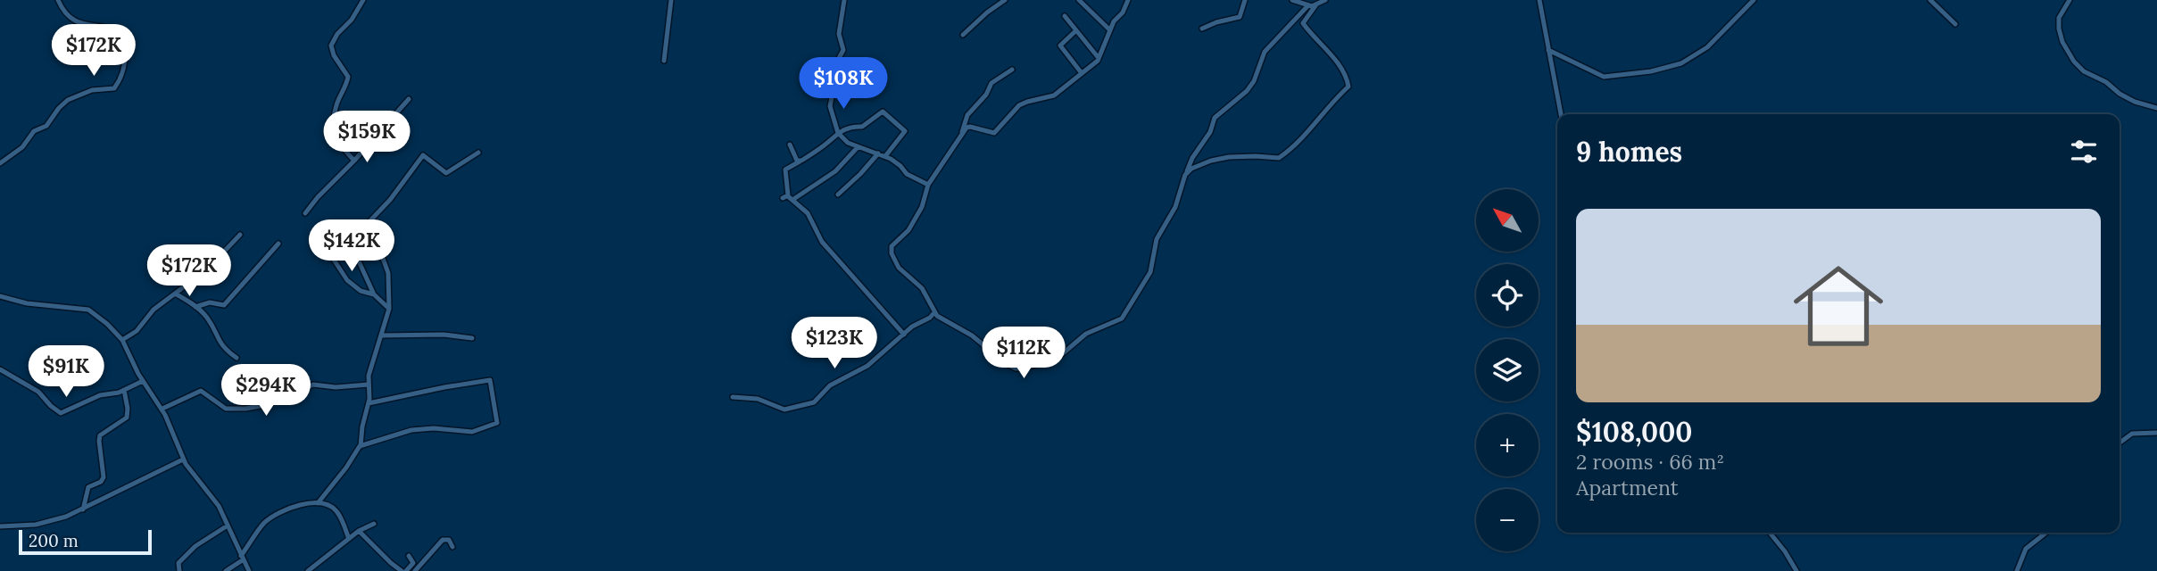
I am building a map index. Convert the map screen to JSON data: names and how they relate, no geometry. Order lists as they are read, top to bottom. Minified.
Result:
{"scale_bar":"200 m","north":"top left","page":{"price":["$172K","$108K","$159K","$142K","$172K","$123K","$112K","$91K","$294K"],"heading":"9 homes","map_buttons":["+","−"],"list":[{"name":"$108,000","note":"2 rooms · 66 m² · Apartment"}],"scale":"200 m"}}
